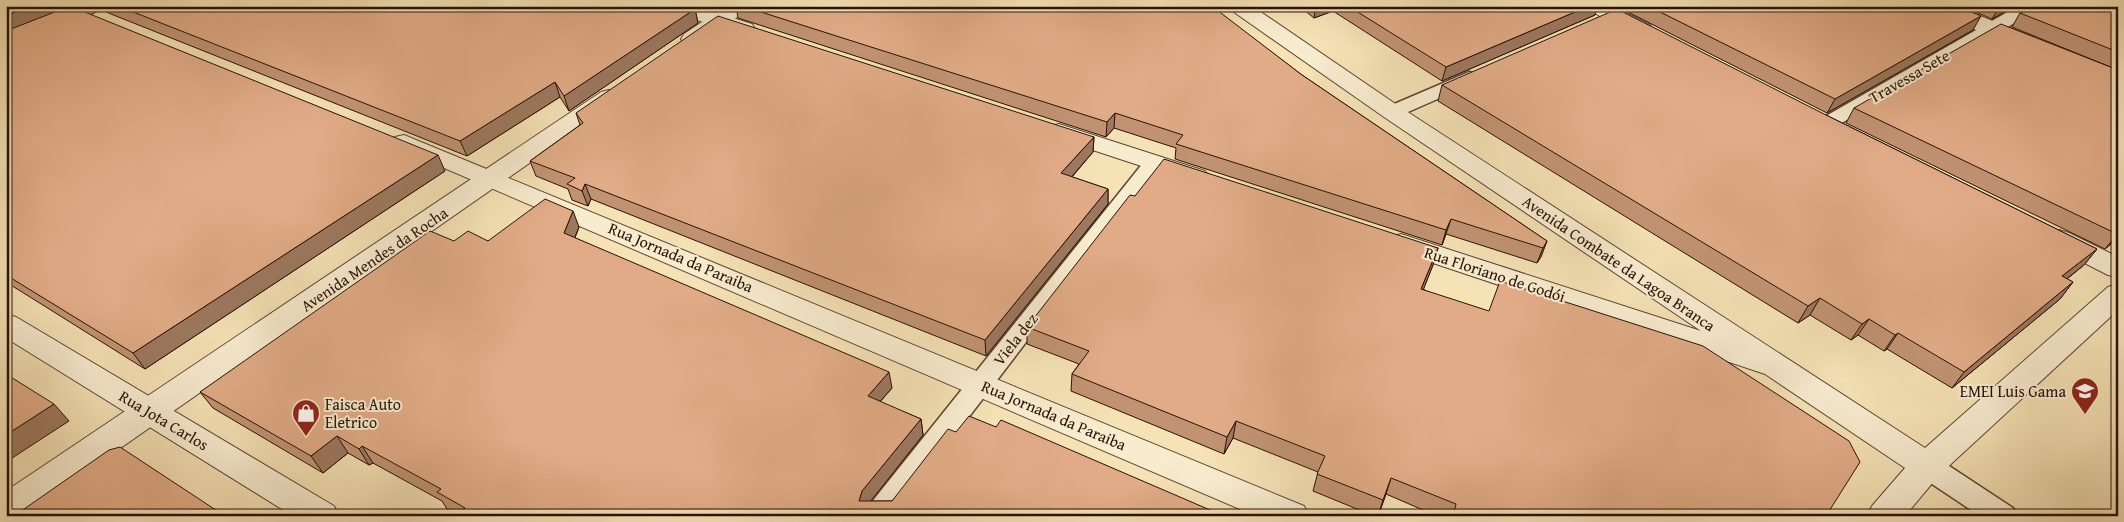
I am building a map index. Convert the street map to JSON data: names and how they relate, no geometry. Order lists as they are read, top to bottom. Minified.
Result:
{"streets":{"street":["Rua Jornada da Paraiba","Avenida Mendes da Rocha","Avenida Combate da Lagoa Branca","Rua Floriano de Godói","Rua Jota Carlos"],"lane":["Travessa Sete","Viela dez"]},"crossings":[["Rua Jornada da Paraiba","Avenida Mendes da Rocha"],["Rua Jornada da Paraiba","Viela dez"],["Avenida Mendes da Rocha","Rua Jota Carlos"],["Avenida Combate da Lagoa Branca","Rua Floriano de Godói"]],"places":{"school or university":["EMEI Luis Gama"],"shop":["Faisca Auto Eletrico"]}}
